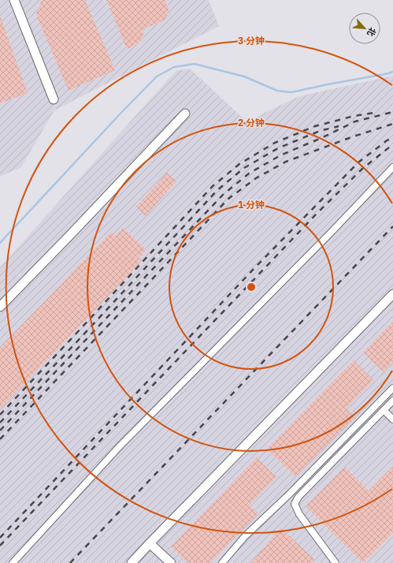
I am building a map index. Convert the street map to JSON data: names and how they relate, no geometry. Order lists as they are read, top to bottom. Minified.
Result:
{"north":"bottom right","rings":["3 分钟","2 分钟","1 分钟"]}
